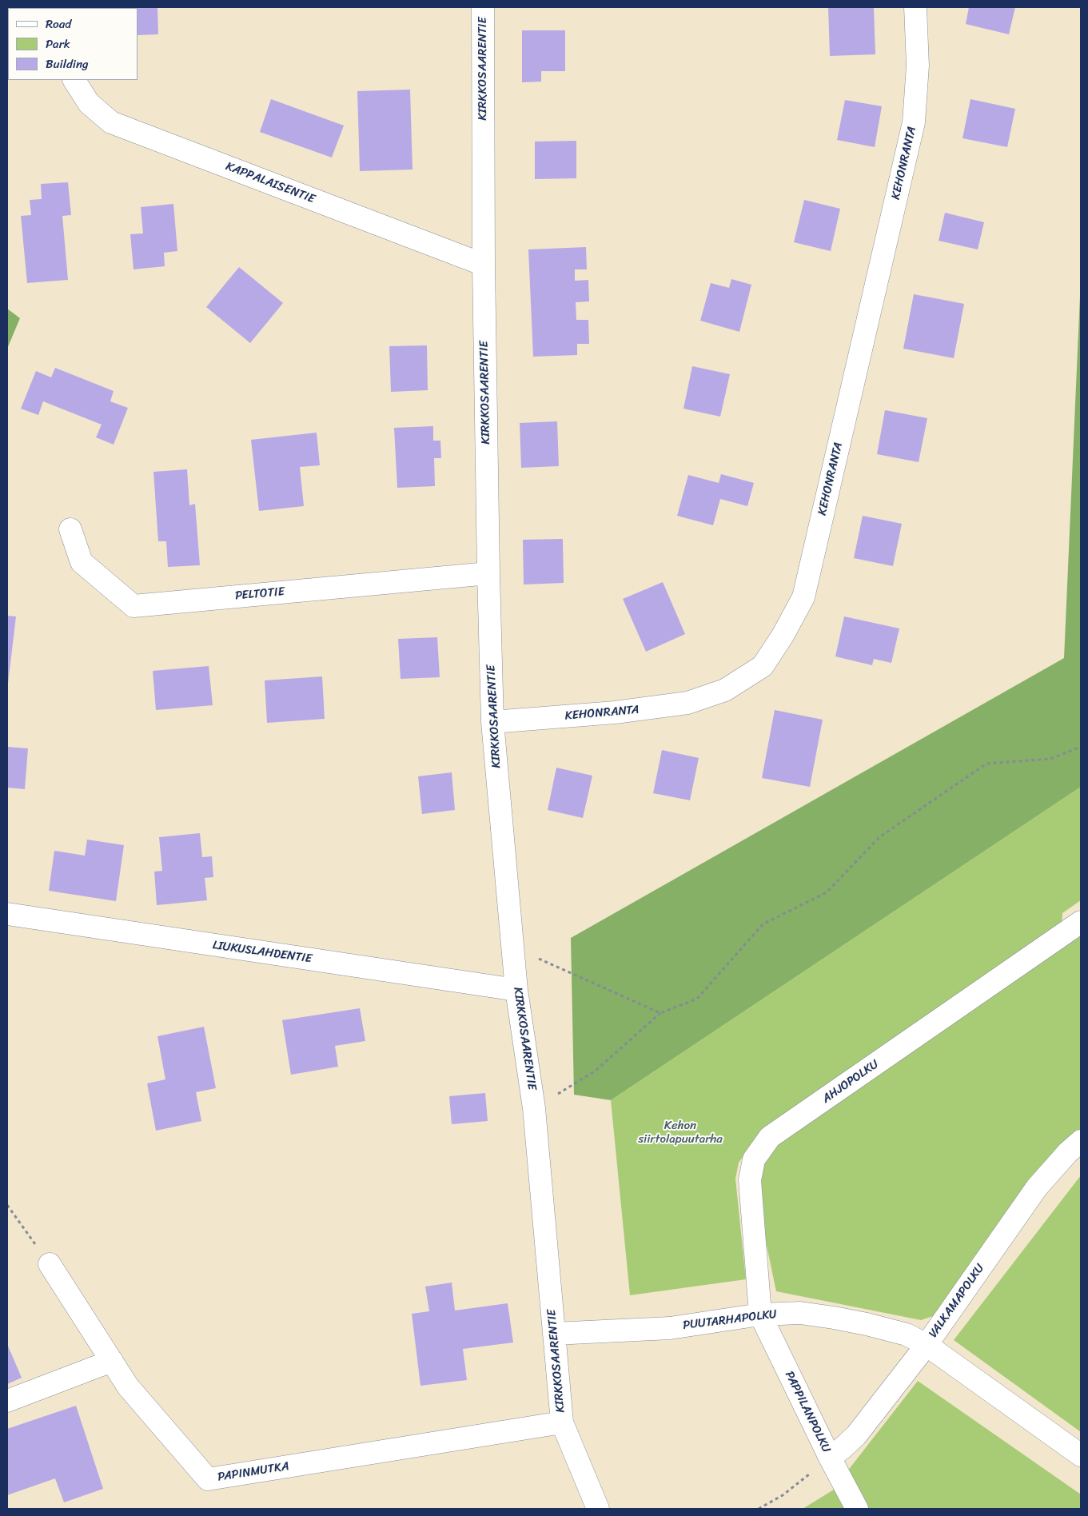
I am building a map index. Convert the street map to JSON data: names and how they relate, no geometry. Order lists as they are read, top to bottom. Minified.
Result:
{"streets":{"street":["KIRKKOSAARENTIE","KEHONRANTA","KAPPALAISENTIE","PELTOTIE","LIUKUSLAHDENTIE","AHJOPOLKU","VALKAMAPOLKU","PUUTARHAPOLKU","PAPPILANPOLKU","PAPINMUTKA"]},"crossings":[["KIRKKOSAARENTIE","KEHONRANTA"],["KIRKKOSAARENTIE","KAPPALAISENTIE"],["KIRKKOSAARENTIE","PELTOTIE"],["KIRKKOSAARENTIE","LIUKUSLAHDENTIE"],["KIRKKOSAARENTIE","PUUTARHAPOLKU"],["KIRKKOSAARENTIE","PAPINMUTKA"],["AHJOPOLKU","PUUTARHAPOLKU"],["AHJOPOLKU","PAPPILANPOLKU"],["VALKAMAPOLKU","PUUTARHAPOLKU"],["VALKAMAPOLKU","PAPPILANPOLKU"],["PUUTARHAPOLKU","PAPPILANPOLKU"]],"parks":["Kehon siirtolapuutarha"],"legend":["Road","Park","Building"]}
